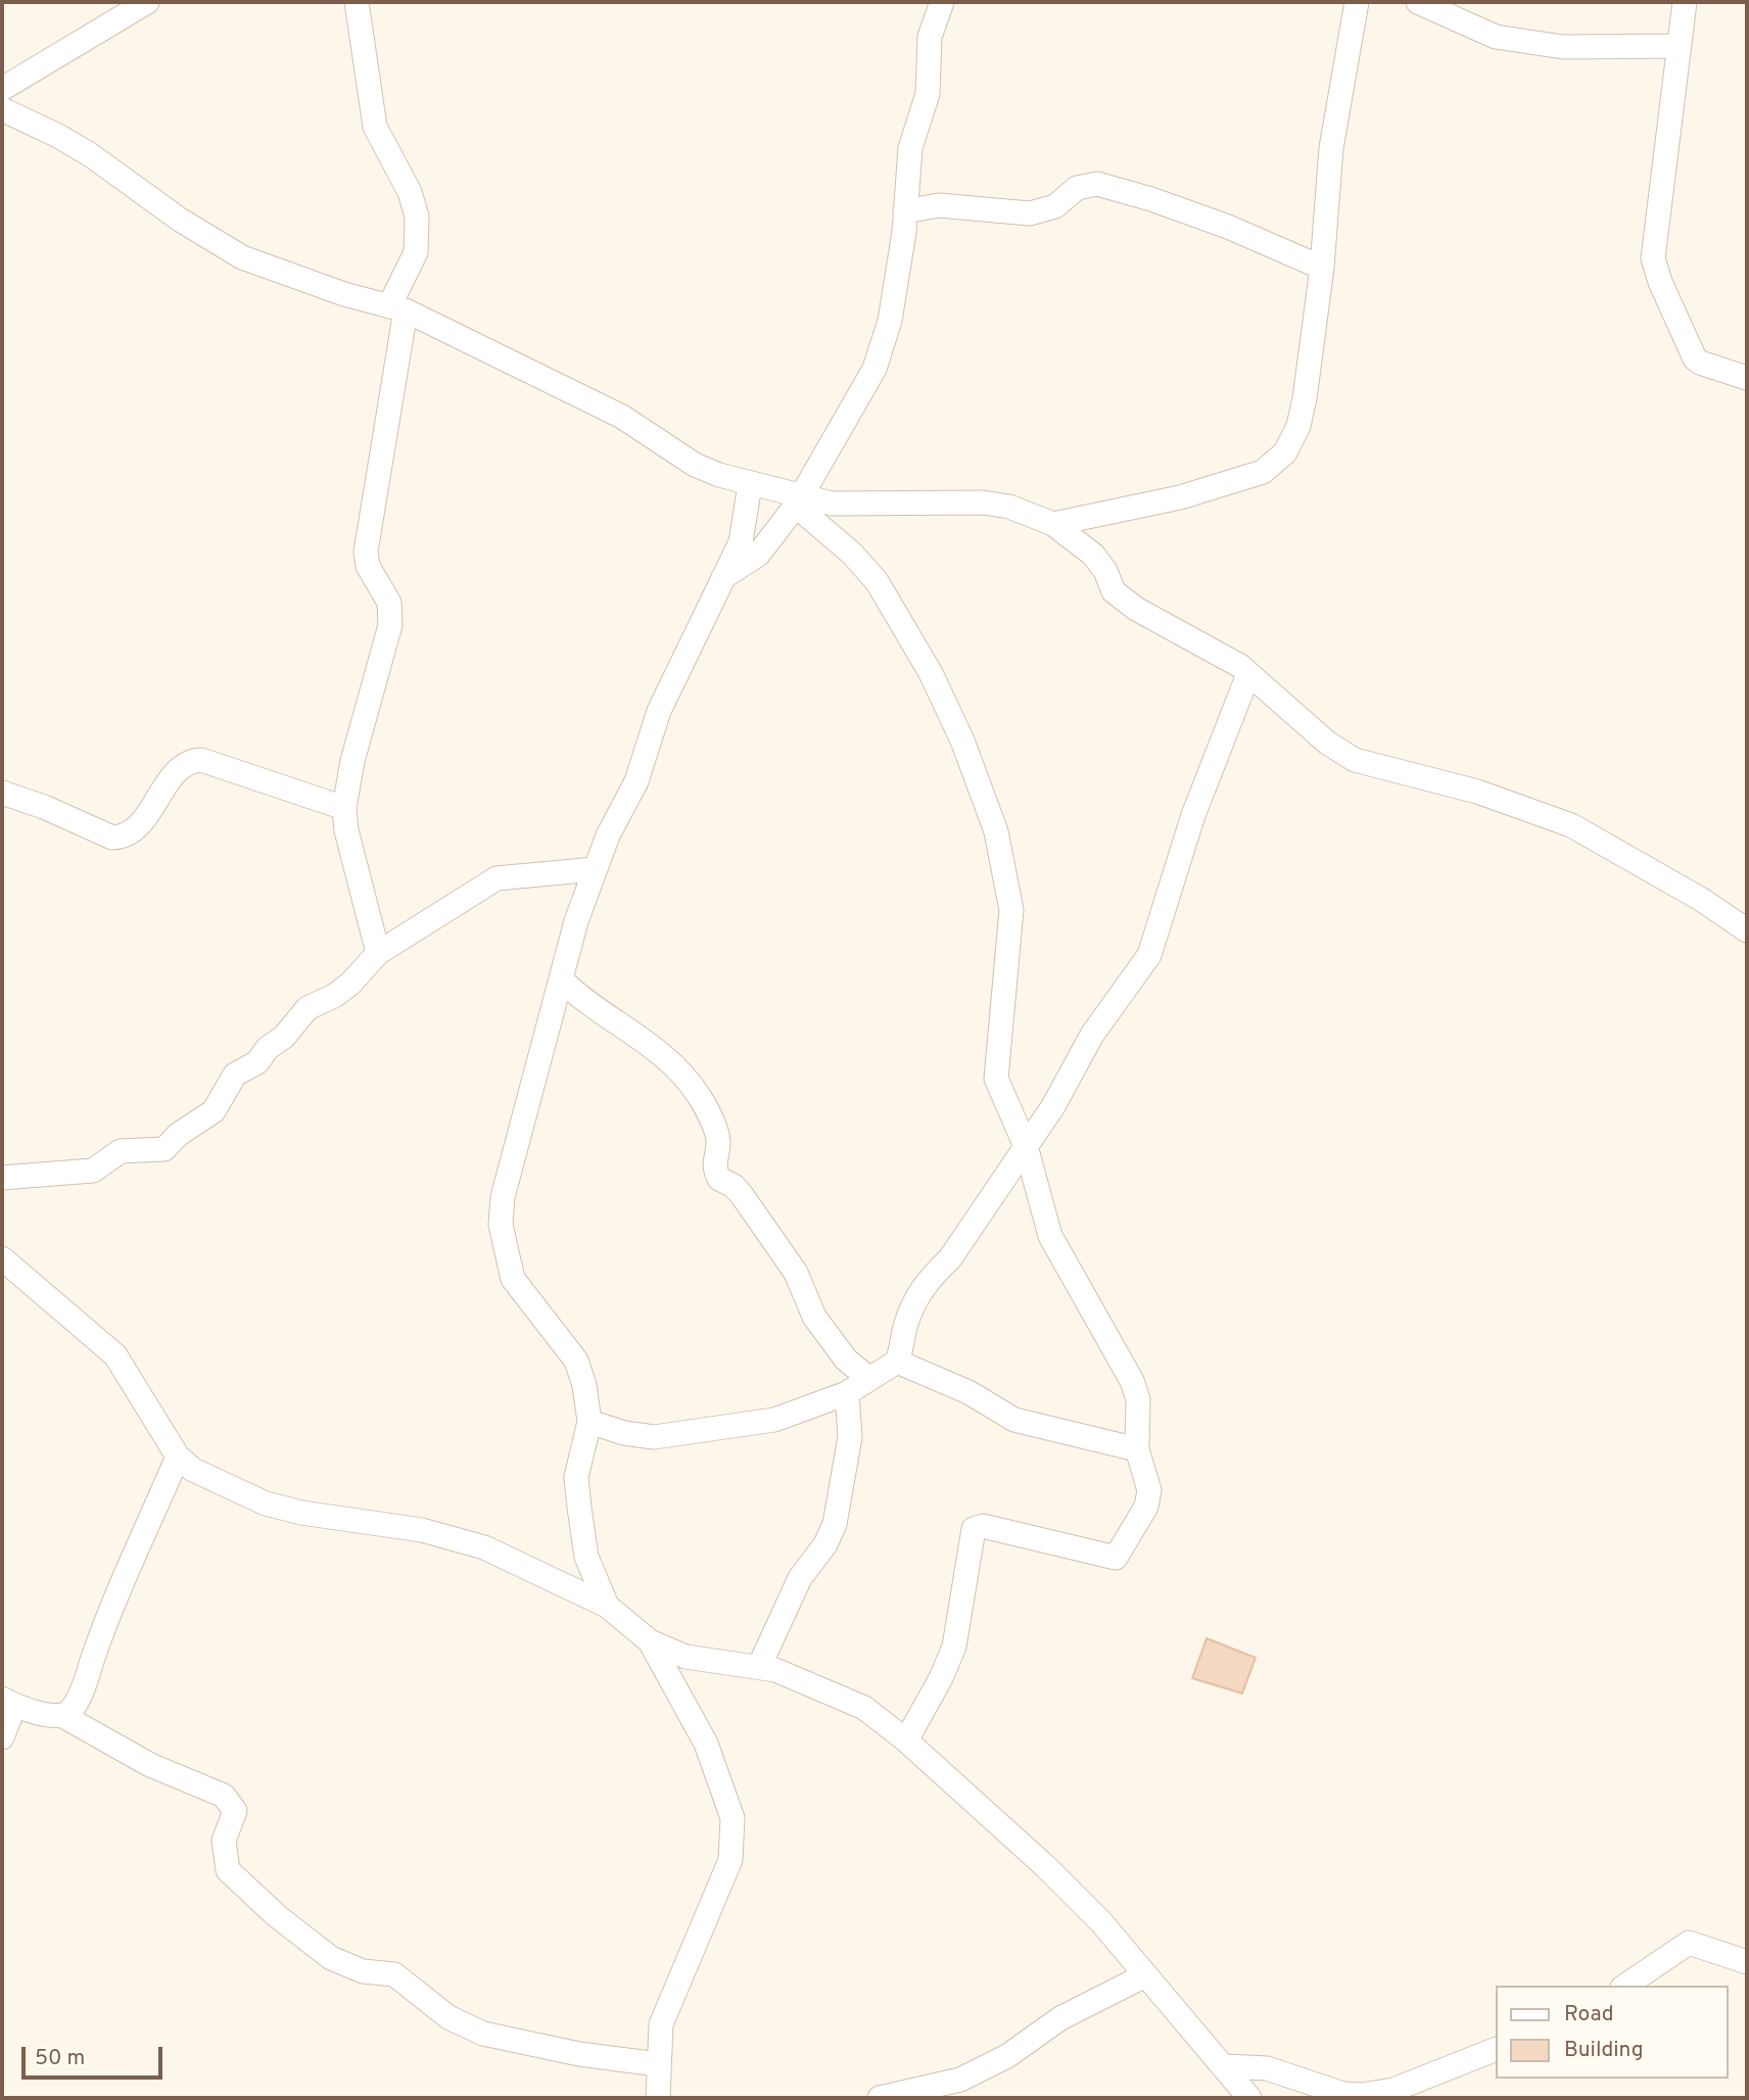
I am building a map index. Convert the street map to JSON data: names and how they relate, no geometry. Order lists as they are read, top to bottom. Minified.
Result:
{"legend":["Road","Building"],"scale_bar":"50 m"}
